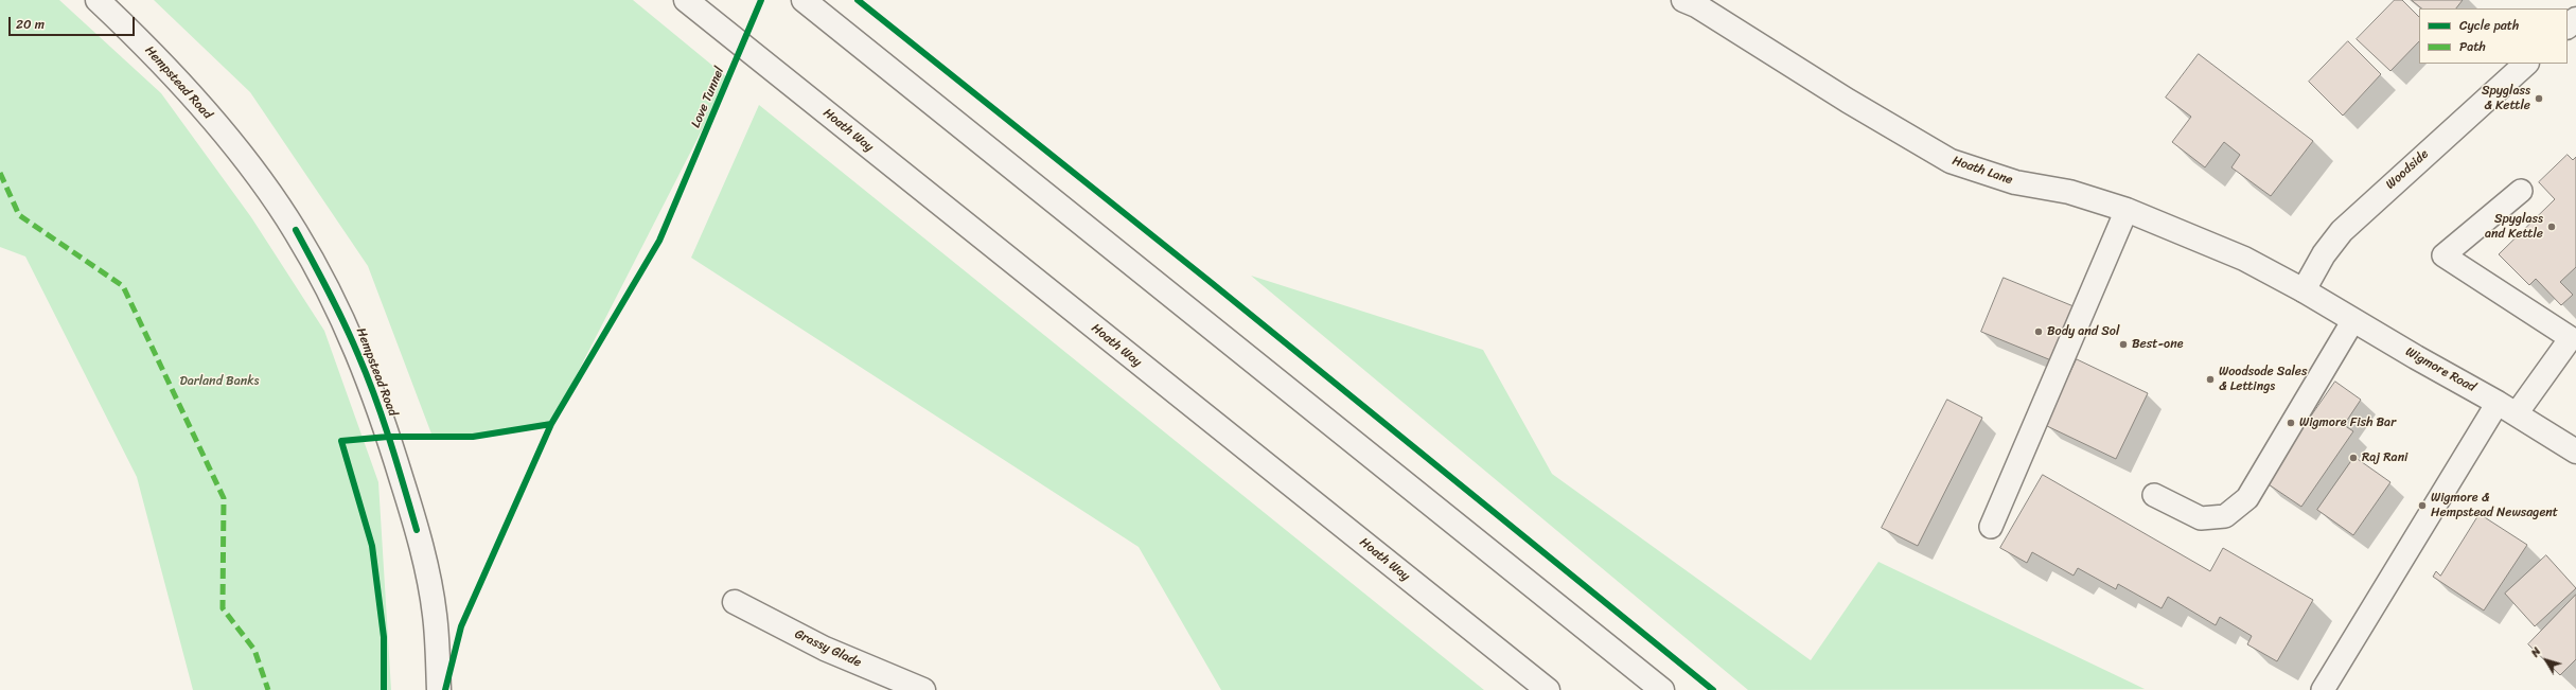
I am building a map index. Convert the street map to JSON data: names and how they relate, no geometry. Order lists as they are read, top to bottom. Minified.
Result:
{"streets":{"street":["Hempstead Road","Hoath Way","Woodside","Hoath Lane","Wigmore Road","Grassy Glade"],"cycle path":["Love Tunnel"]},"crossings":[["Woodside","Hoath Lane"],["Woodside","Wigmore Road"],["Hoath Lane","Wigmore Road"]],"parks":["Darland Banks"],"places":["Spyglass & Kettle","Spyglass and Kettle","Body and Sol","Best-one","Woodsode Sales & Lettings","Wigmore Fish Bar","Raj Rani","Wigmore & Hempstead Newsagent"],"legend":["Cycle path","Path"],"scale_bar":"20 m","north":"top left"}
